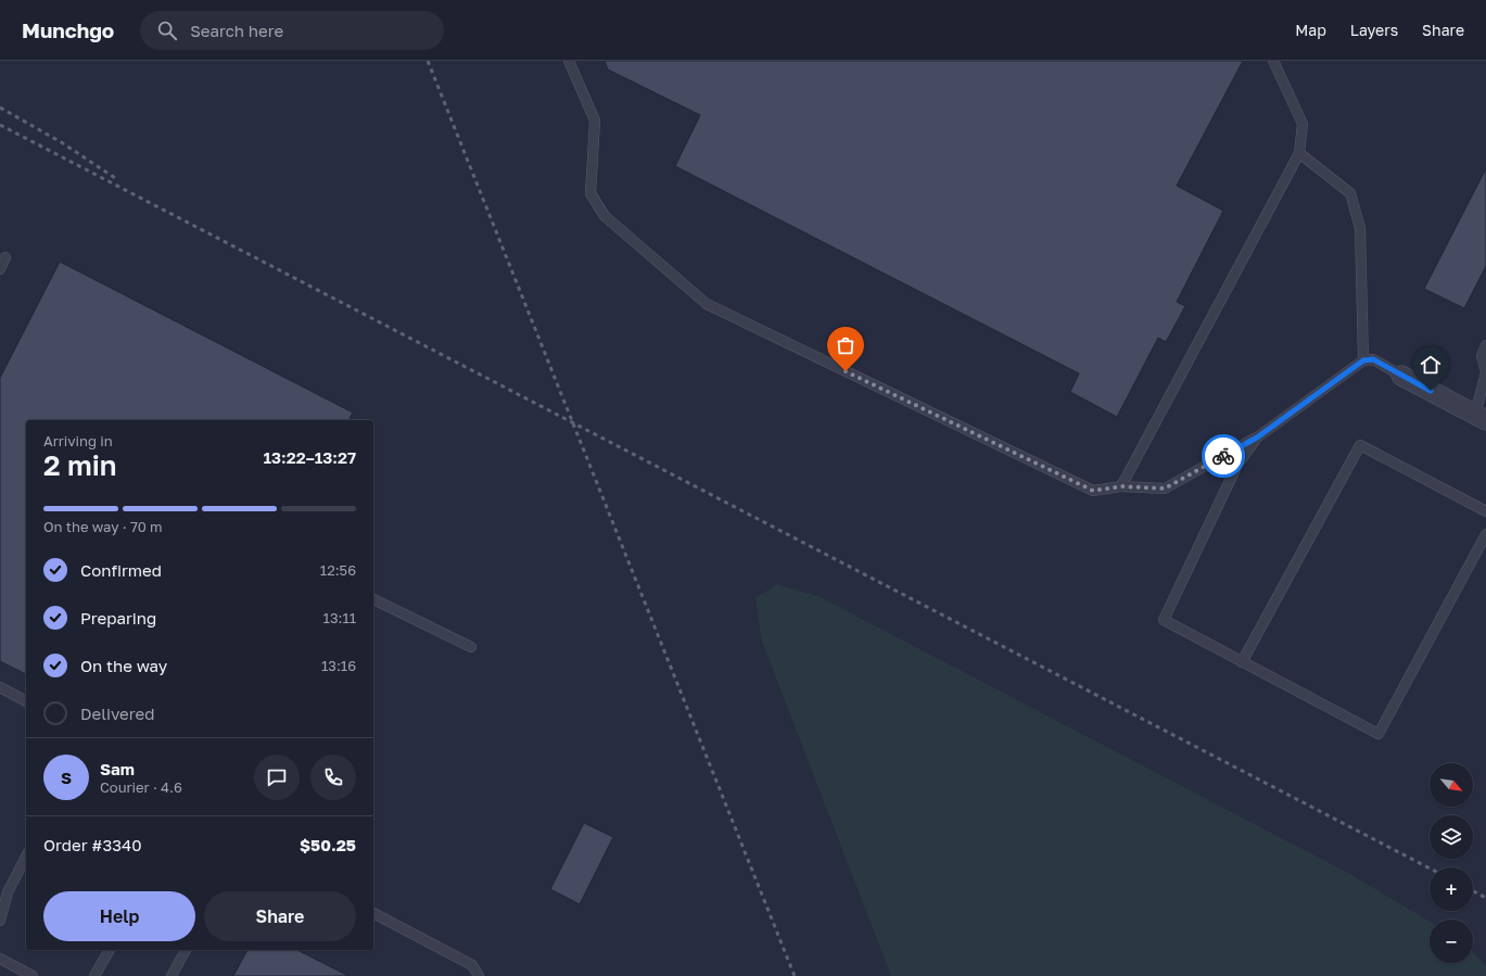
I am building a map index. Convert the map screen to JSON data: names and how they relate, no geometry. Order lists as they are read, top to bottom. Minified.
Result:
{"north":"bottom right","page":{"header":"Munchgo","search":"Search here","nav":["Map","Layers","Share"],"heading":["2 min","Arriving in","13:22–13:27"],"panel":["Sam","Courier · 4.6","Order #3340","$50.25"],"bar":"On the way · 70 m","list":[["Confirmed","12:56"],["Preparing","13:11"],["On the way","13:16"],"Delivered"],"round":"S","map_buttons":["+","−"],"buttons":["Help","Share"]}}
